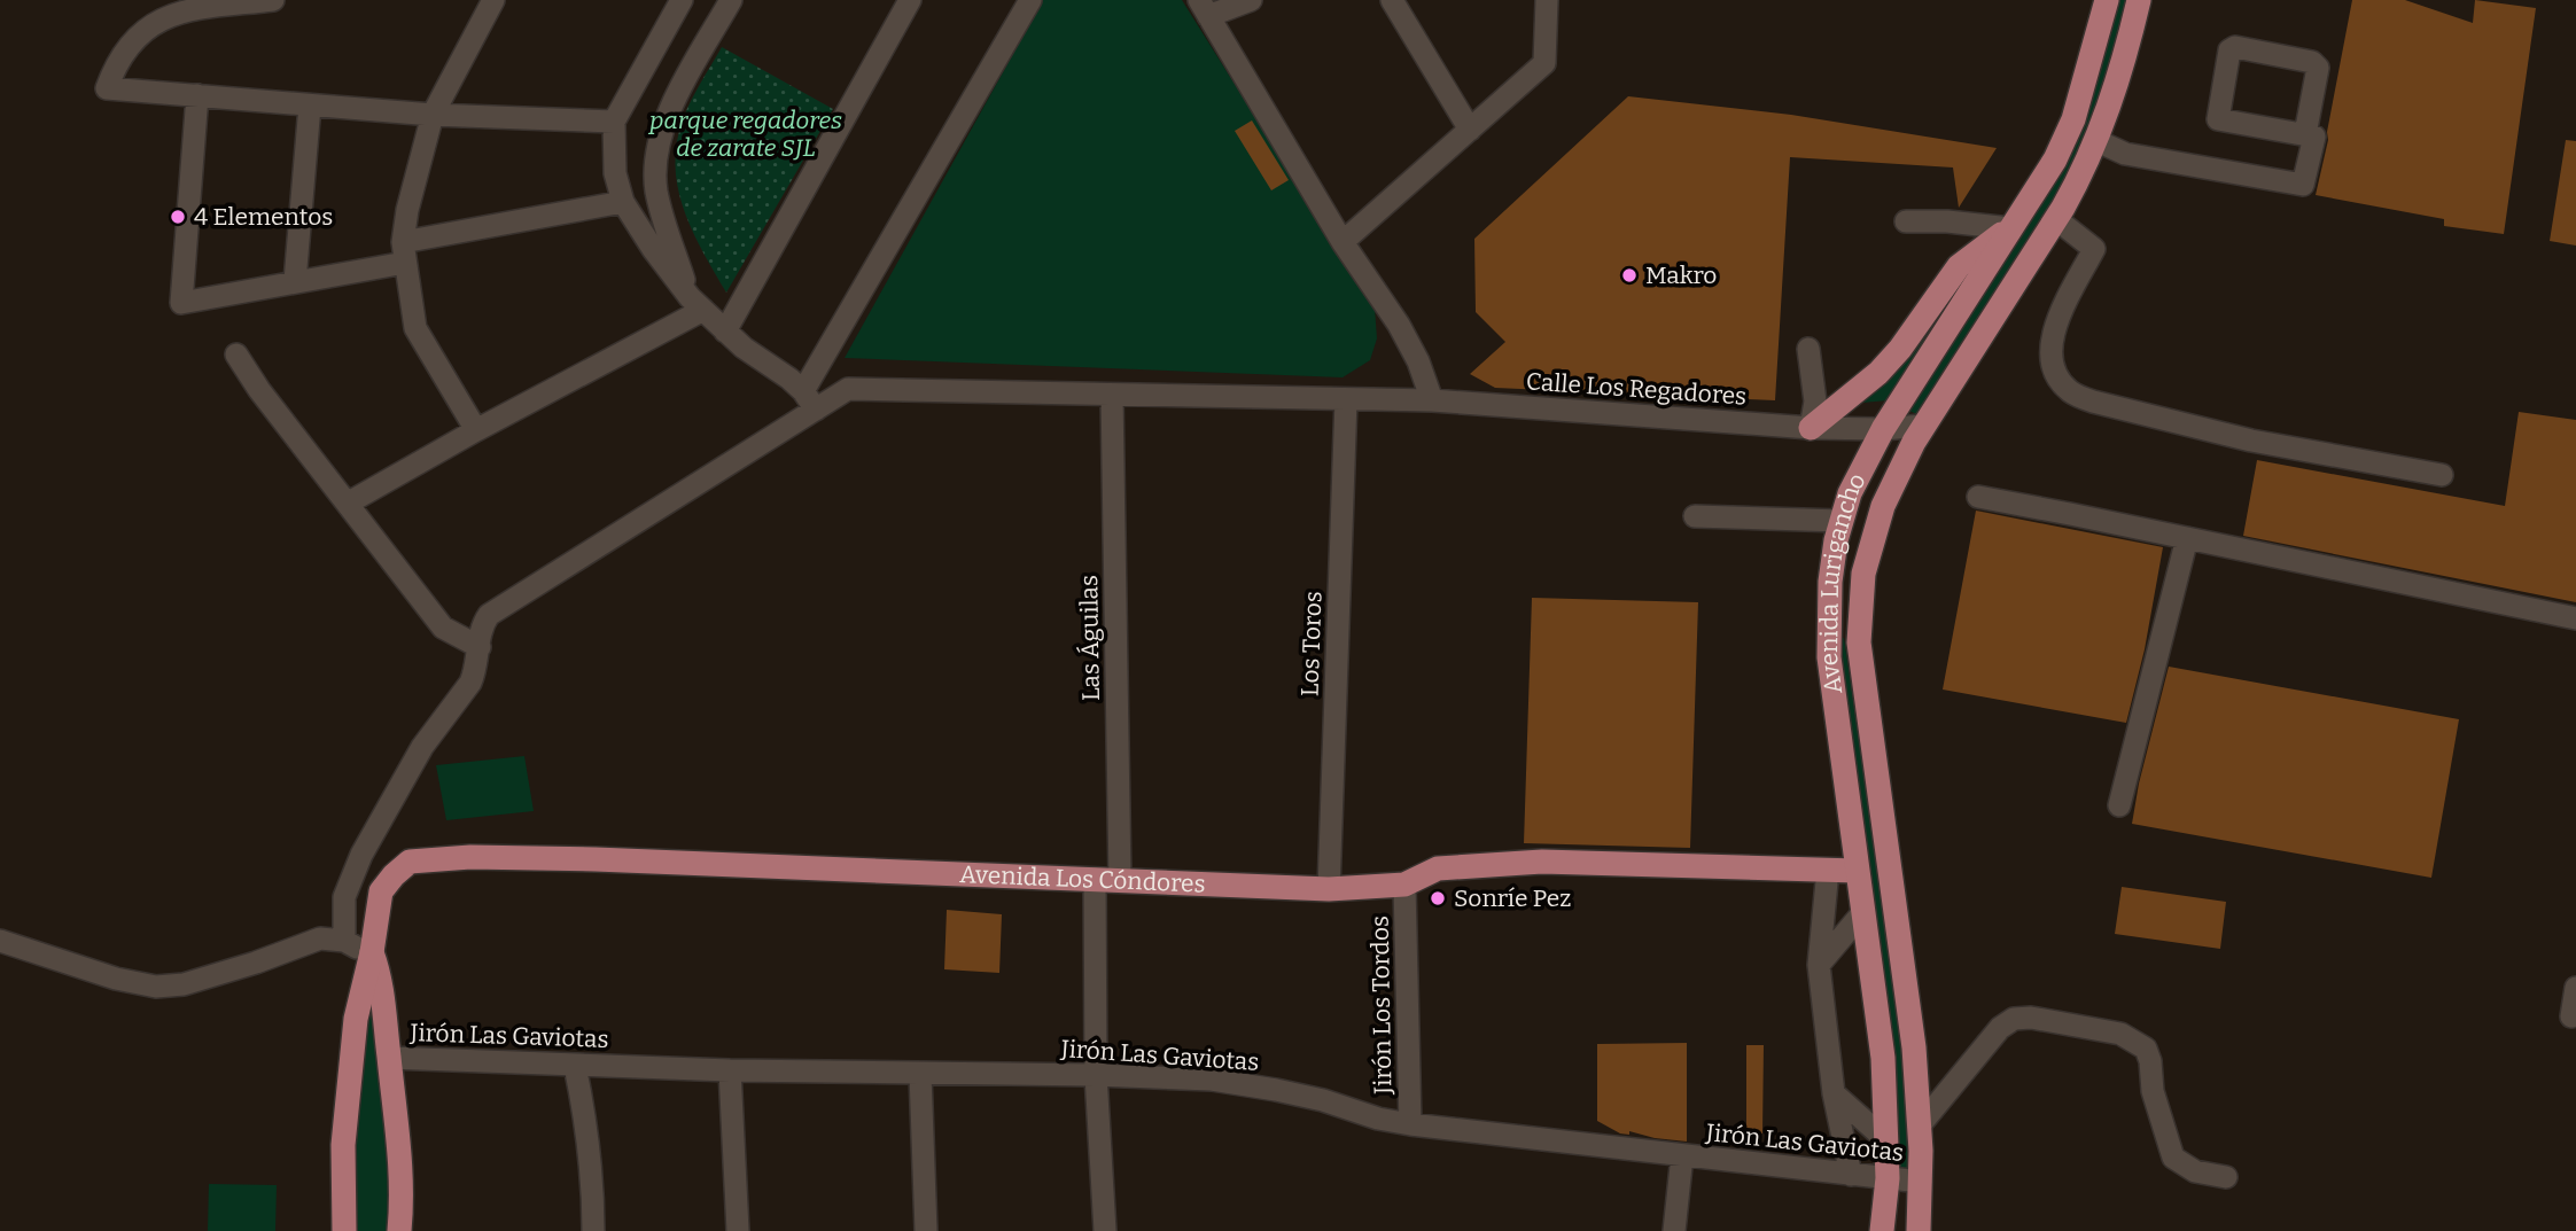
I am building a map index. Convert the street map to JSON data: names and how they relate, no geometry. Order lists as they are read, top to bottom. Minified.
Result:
{"streets":{"main road":["Avenida Lurigancho","Avenida Los Cóndores"],"street":["Calle Los Regadores","Las Águilas","Los Toros","Jirón Los Tordos","Jirón Las Gaviotas"]},"crossings":[["Calle Los Regadores","Avenida Lurigancho"],["Calle Los Regadores","Las Águilas"],["Calle Los Regadores","Los Toros"],["Avenida Lurigancho","Avenida Los Cóndores"],["Avenida Lurigancho","Jirón Las Gaviotas"],["Las Águilas","Avenida Los Cóndores"],["Los Toros","Avenida Los Cóndores"],["Avenida Los Cóndores","Jirón Los Tordos"],["Jirón Los Tordos","Jirón Las Gaviotas"]],"parks":["parque regadores de zarate SJL"],"places":["4 Elementos","Makro","Sonríe Pez"]}
